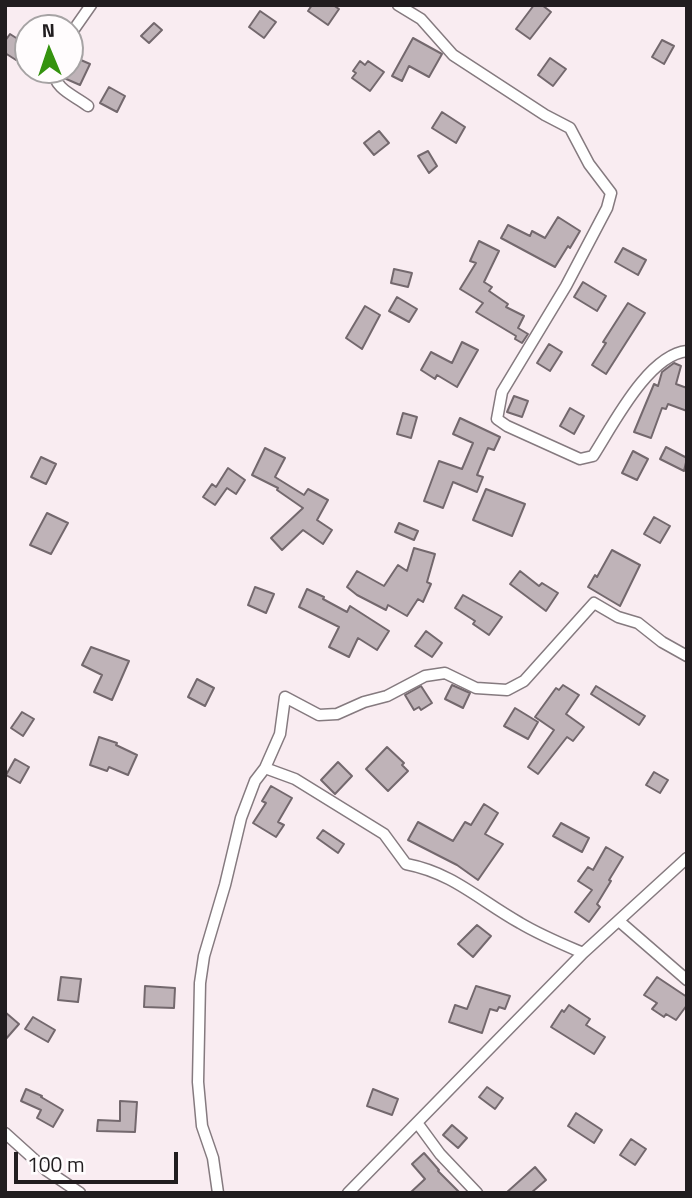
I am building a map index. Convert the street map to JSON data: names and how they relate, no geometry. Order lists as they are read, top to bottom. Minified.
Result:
{"scale_bar":"100 m","north":"top"}
